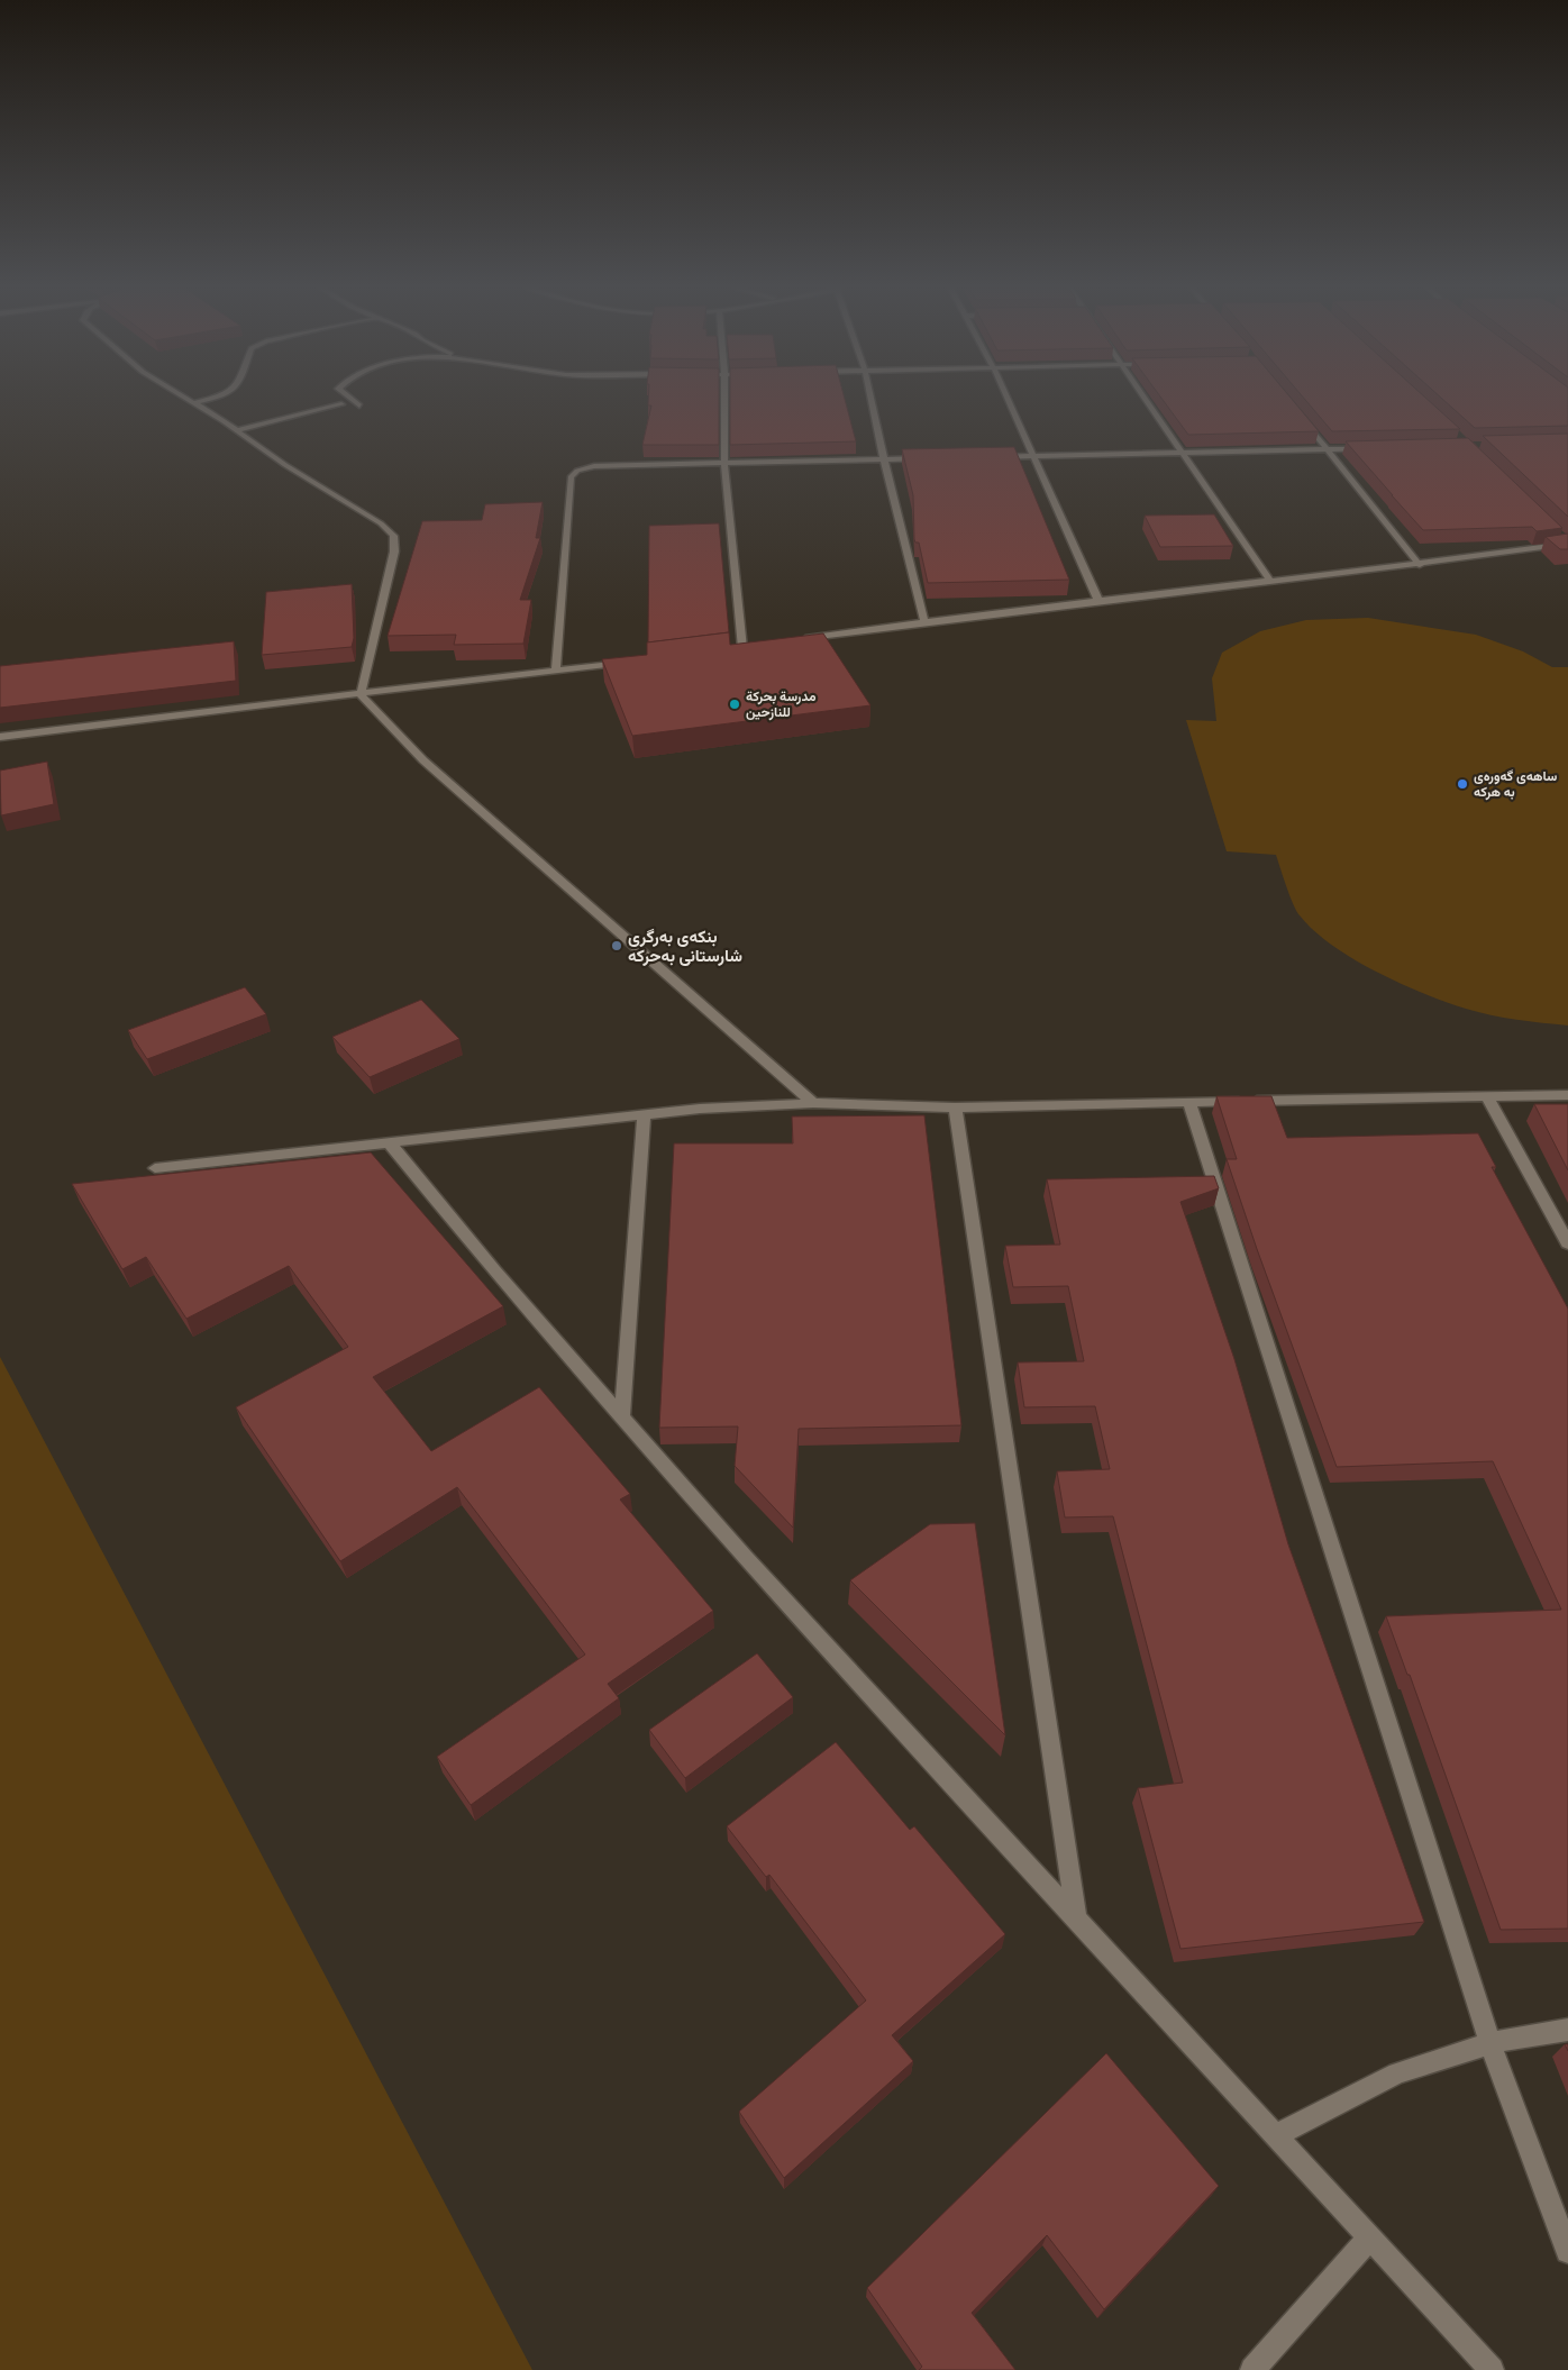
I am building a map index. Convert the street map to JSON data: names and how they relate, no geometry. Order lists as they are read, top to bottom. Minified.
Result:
{"places":["مدرسة بحركة للنازحين","ساهه‌ی گه‌وره‌ی به هركه‌","بنکەی بەرگری شارستانی بەحرکە"]}
